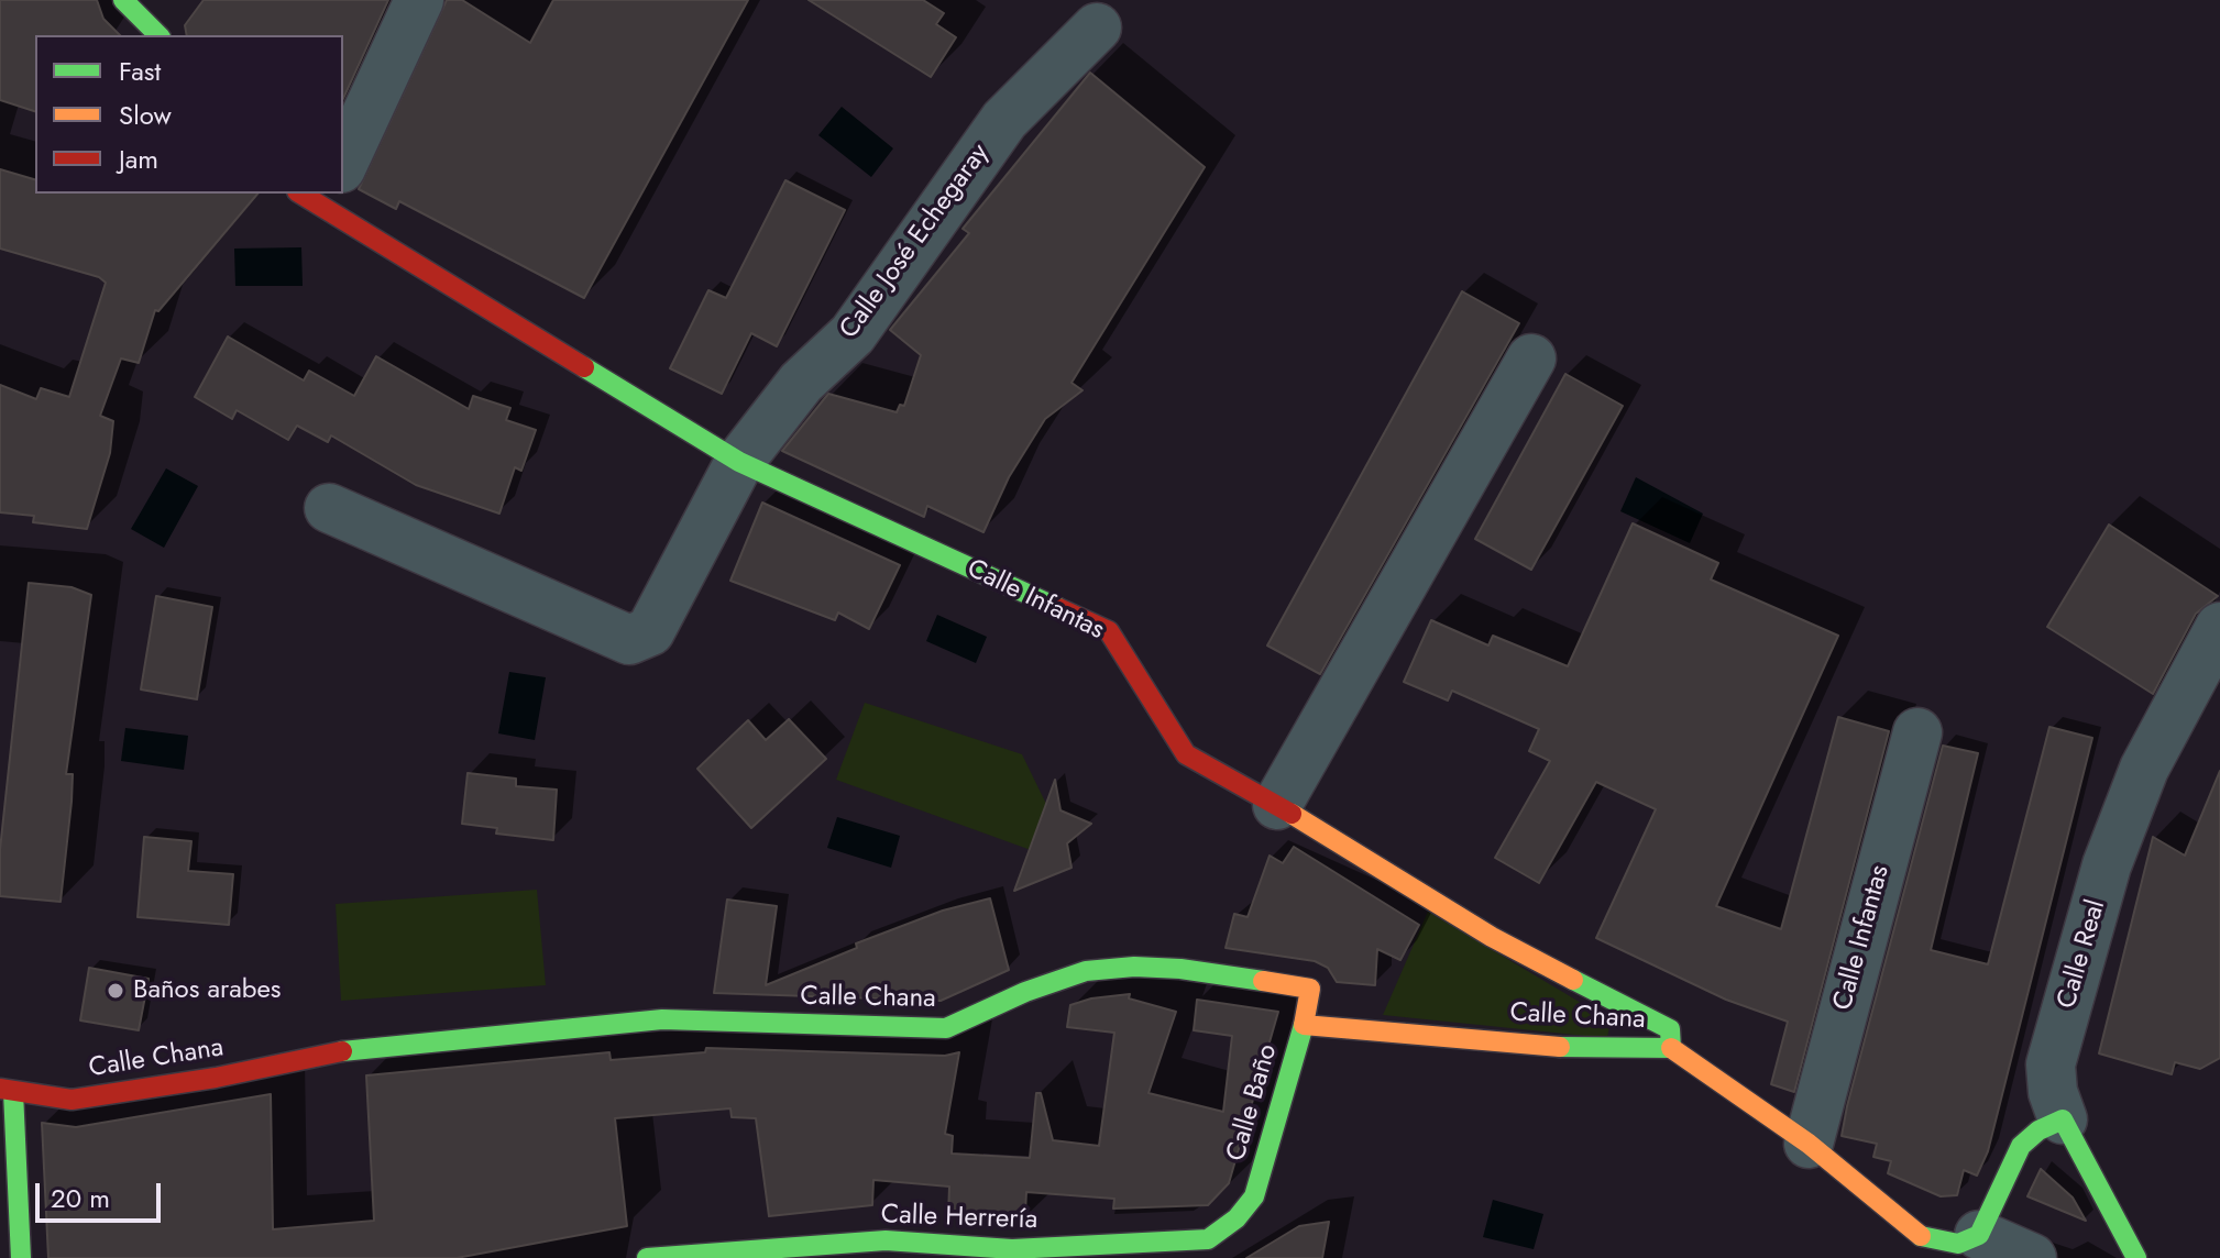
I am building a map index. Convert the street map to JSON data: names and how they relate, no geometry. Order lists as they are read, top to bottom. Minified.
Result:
{"streets":{"street":["Calle José Echegaray","Calle Infantas","Calle Real","Calle Chana","Calle Baño","Calle Herrería"]},"crossings":[["Calle José Echegaray","Calle Infantas"],["Calle Infantas","Calle Chana"],["Calle Chana","Calle Baño"],["Calle Baño","Calle Herrería"]],"places":["Baños arabes"],"legend":["Fast","Slow","Jam"],"scale_bar":"20 m"}
